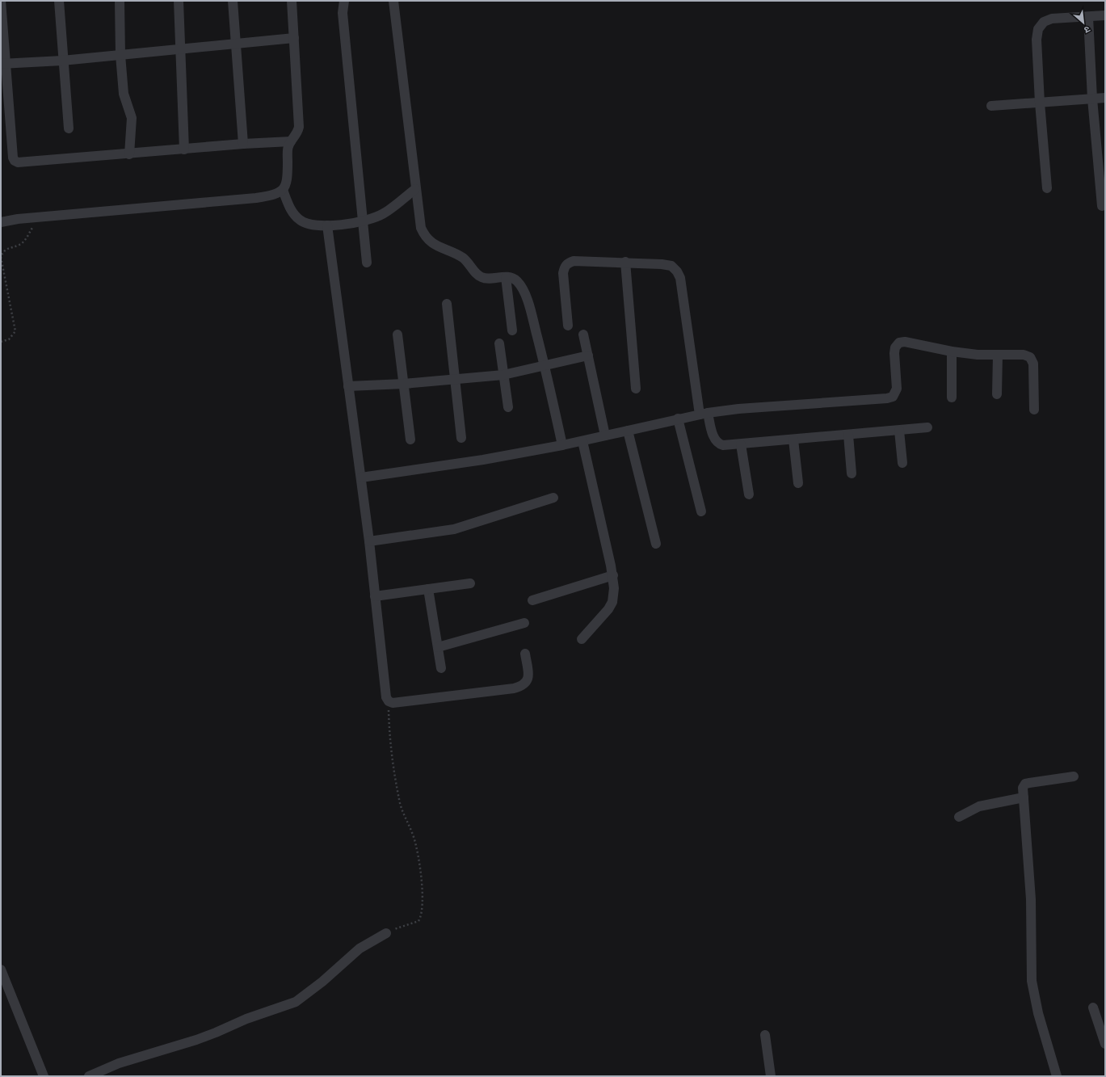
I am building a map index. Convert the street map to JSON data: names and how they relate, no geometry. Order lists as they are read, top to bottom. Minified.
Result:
{"north":"bottom right"}
